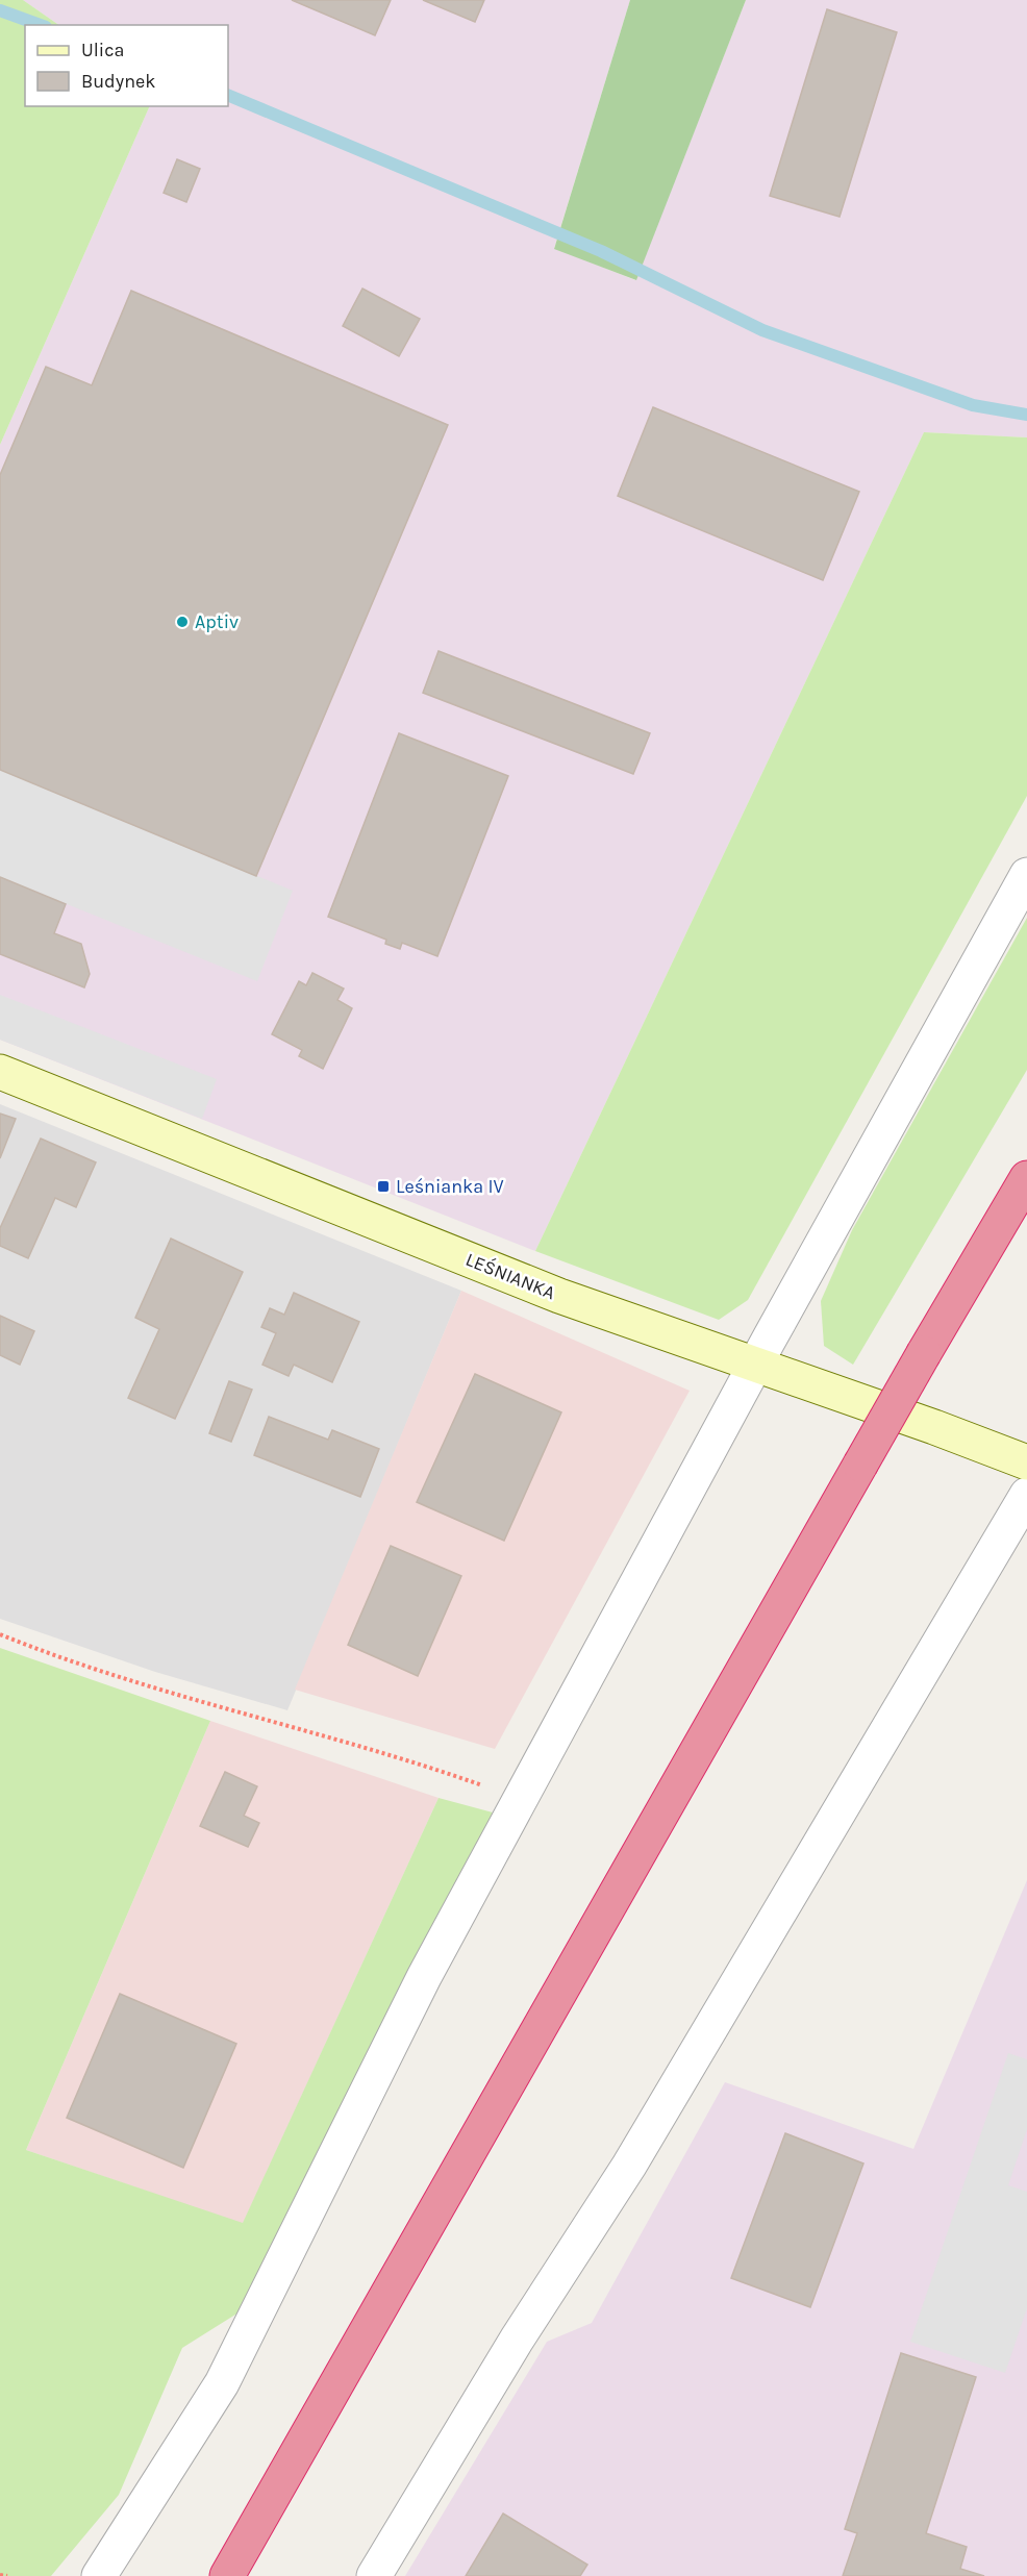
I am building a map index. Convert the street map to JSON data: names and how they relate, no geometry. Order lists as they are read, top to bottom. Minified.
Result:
{"streets":{"street":["LEŚNIANKA"]},"places":{"other":["Aptiv"],"transit":["Leśnianka IV"]},"legend":["Ulica","Budynek"]}
